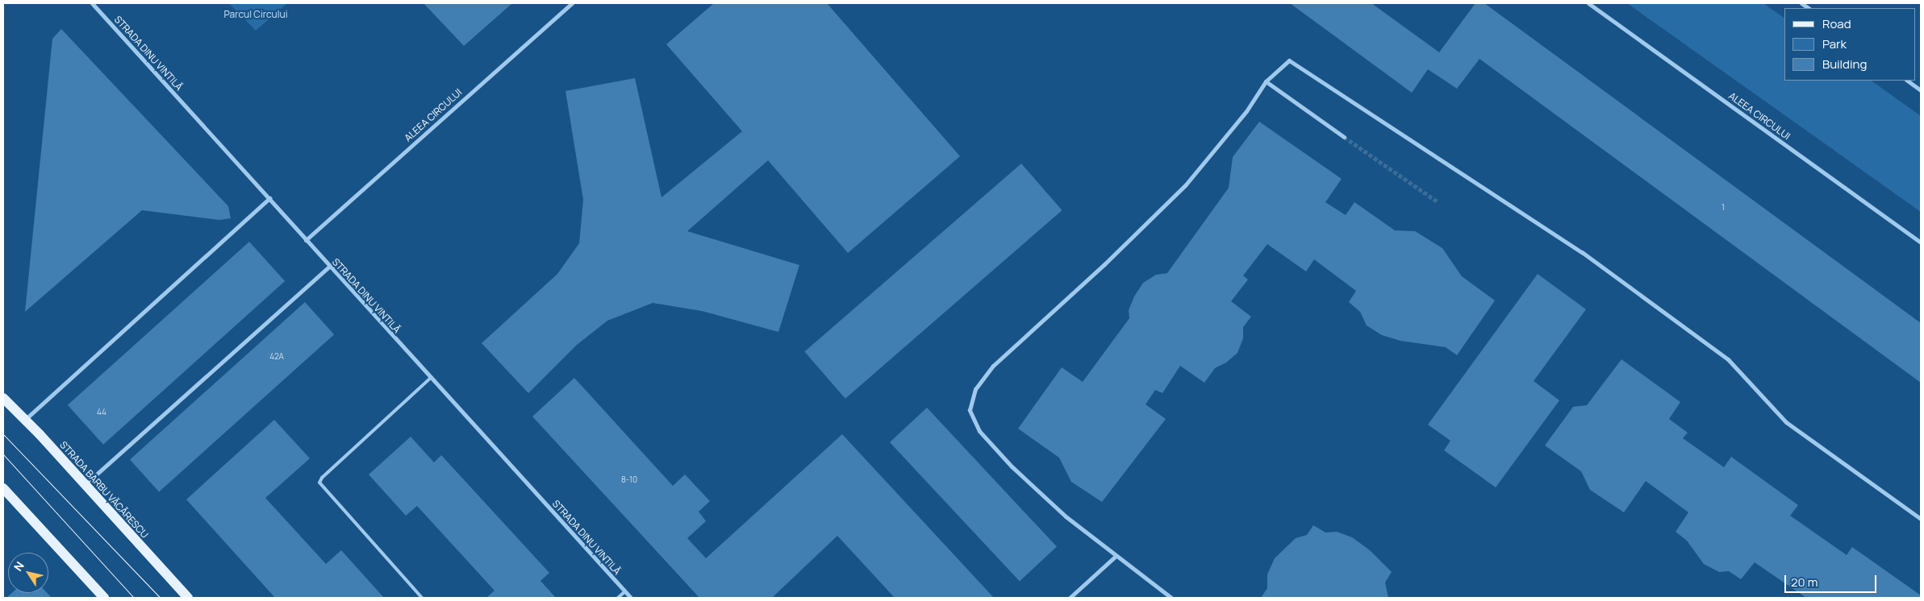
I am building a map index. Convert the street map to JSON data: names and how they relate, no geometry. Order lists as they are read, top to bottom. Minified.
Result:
{"streets":{"main road":["STRADA BARBU VĂCĂRESCU"],"street":["STRADA DINU VINTILĂ","ALEEA CIRCULUI"]},"crossings":[["STRADA DINU VINTILĂ","ALEEA CIRCULUI"]],"parks":["Parcul Circului"],"house_numbers":["1","42A","44","8-10"],"legend":["Road","Park","Building"],"scale_bar":"20 m","north":"top left"}
